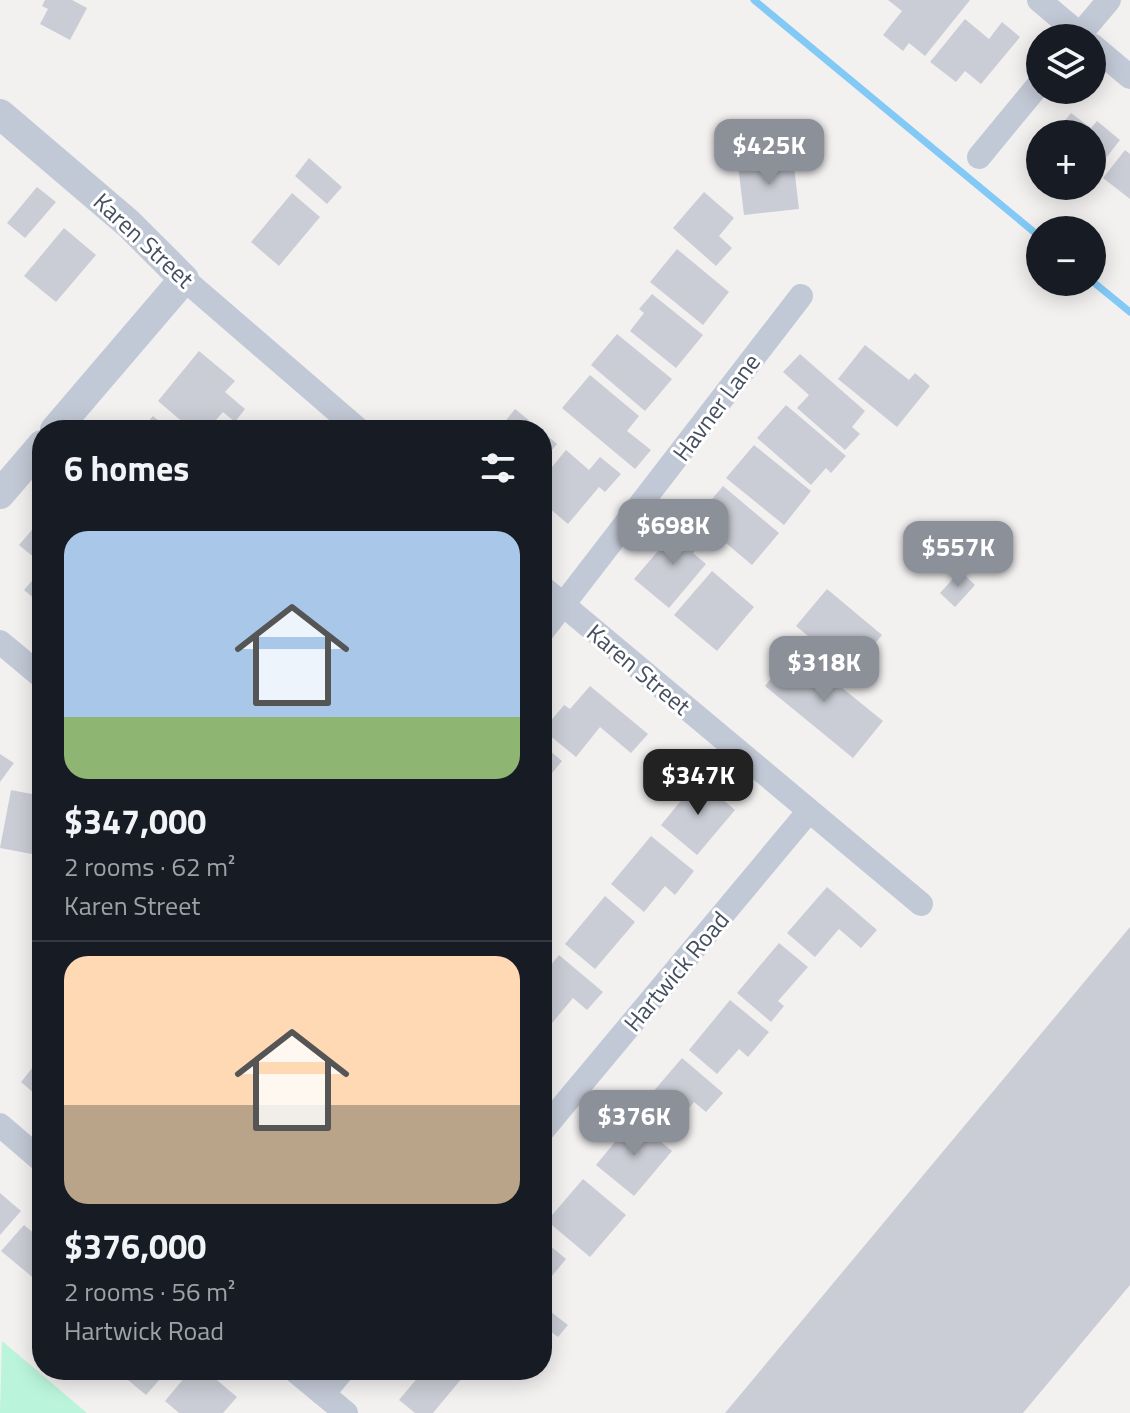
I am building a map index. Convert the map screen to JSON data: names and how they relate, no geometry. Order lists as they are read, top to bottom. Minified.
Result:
{"streets":{"street":["Karen Street","Havner Lane","Hartwick Road"]},"crossings":[["Karen Street","Havner Lane"],["Karen Street","Hartwick Road"]],"page":{"map_buttons":["+","−"],"price":["$425K","$698K","$557K","$318K","$347K","$376K"],"heading":"6 homes","list":[{"name":"$347,000","note":"2 rooms · 62 m² · Karen Street"},{"name":"$376,000","note":"2 rooms · 56 m² · Hartwick Road"}]}}
